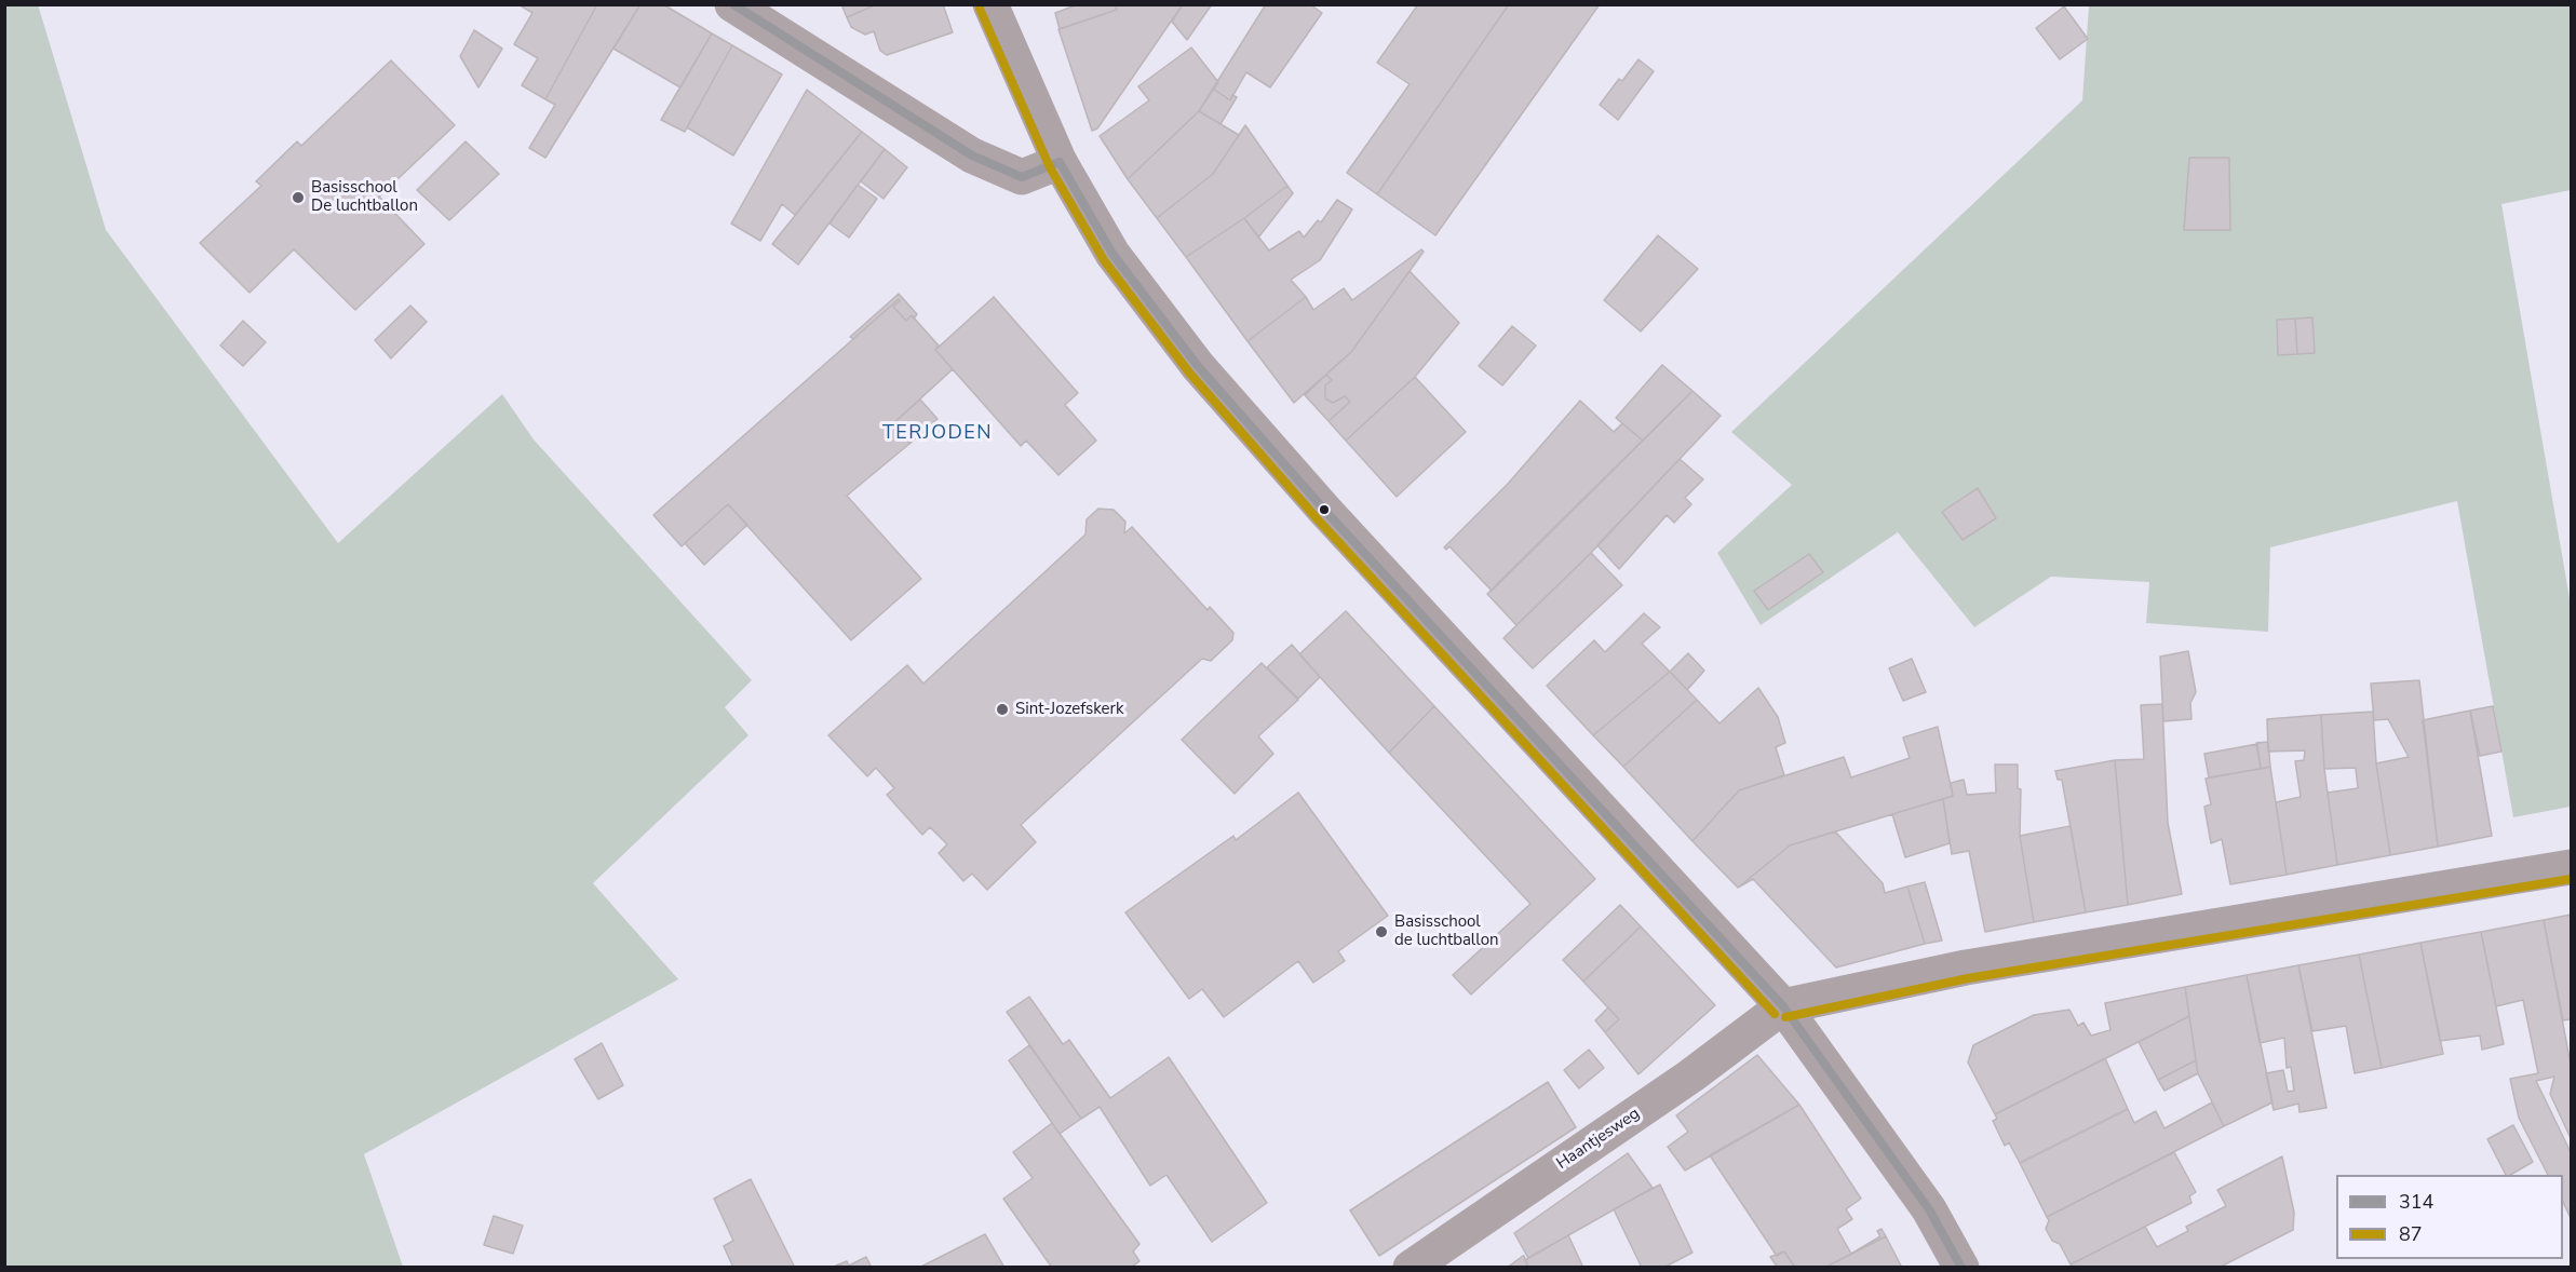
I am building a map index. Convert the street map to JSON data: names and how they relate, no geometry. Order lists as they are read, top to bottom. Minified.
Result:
{"streets":{"street":["Haantjesweg"]},"districts":["TERJODEN"],"places":["Basisschool De luchtballon","Sint-Jozefskerk","Basisschool de luchtballon"],"lines":["transit line 314","transit line 87"],"legend":["314","87"]}
